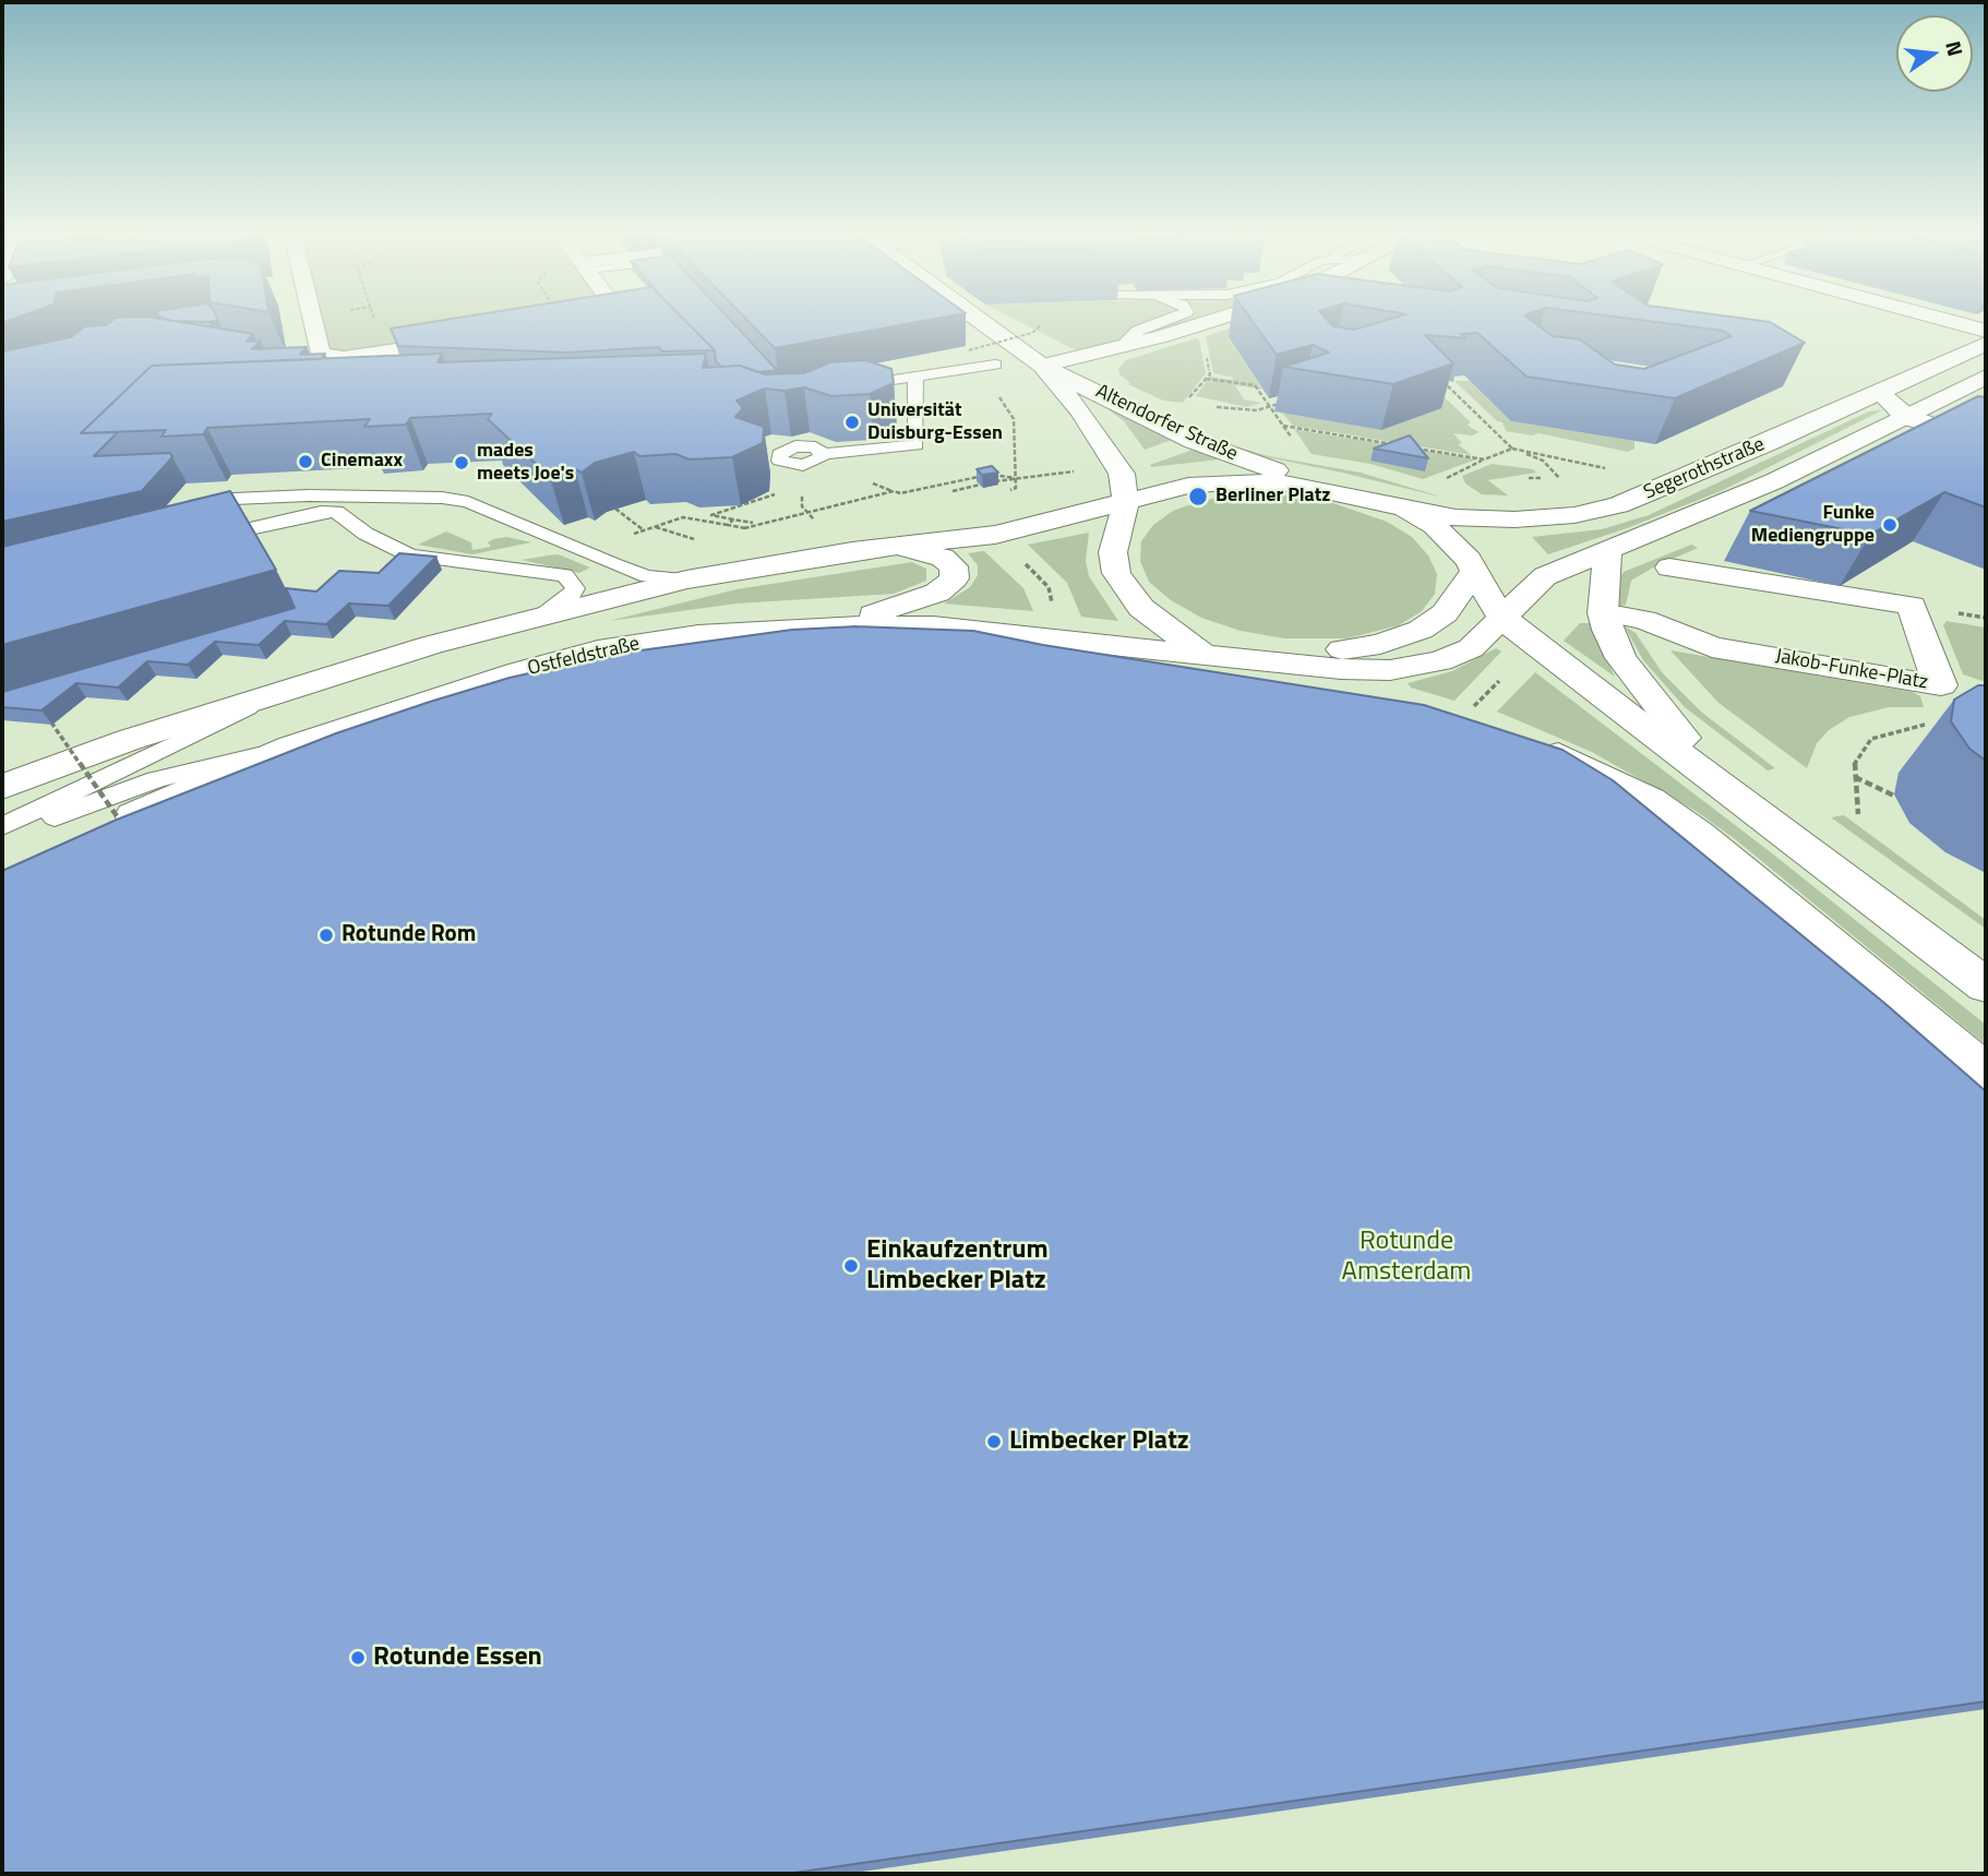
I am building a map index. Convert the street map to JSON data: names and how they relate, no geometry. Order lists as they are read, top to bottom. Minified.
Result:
{"streets":{"main road":["Altendorfer Straße","Segerothstraße","Ostfeldstraße","Jakob-Funke-Platz"]},"crossings":[["Segerothstraße","Ostfeldstraße"]],"parks":["Rotunde Amsterdam"],"places":["Universität Duisburg-Essen","Cinemaxx","mades meets Joe's","Berliner Platz","Funke Mediengruppe","Rotunde Rom","Einkaufzentrum Limbecker Platz","Limbecker Platz","Rotunde Essen"],"north":"right"}
